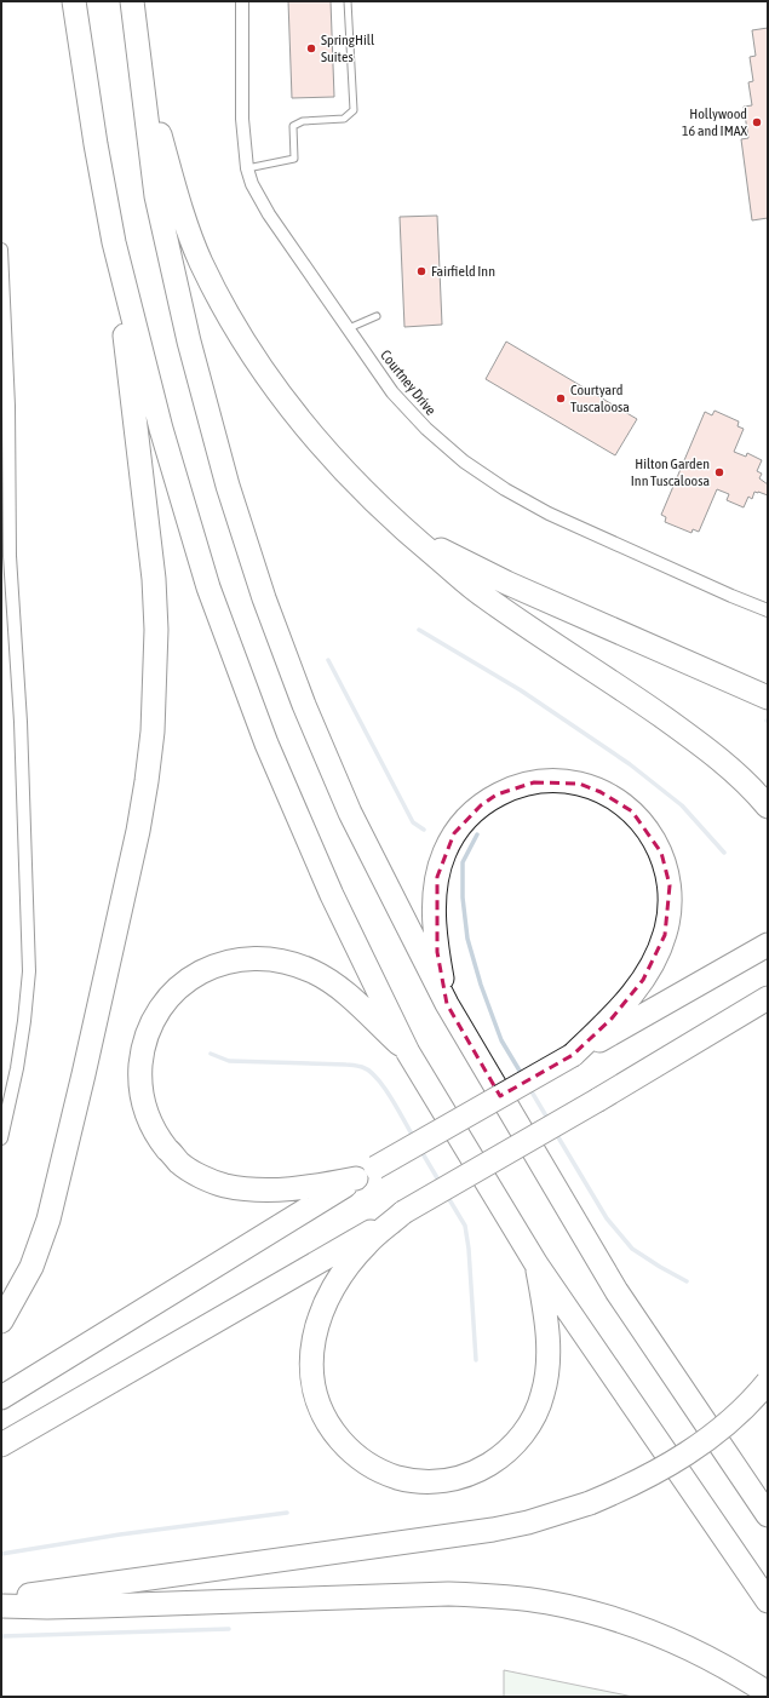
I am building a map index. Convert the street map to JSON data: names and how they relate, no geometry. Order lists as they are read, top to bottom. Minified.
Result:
{"streets":{"street":["Courtney Drive"]},"places":["SpringHill Suites","Hollywood 16 and IMAX","Fairfield Inn","Courtyard Tuscaloosa","Hilton Garden Inn Tuscaloosa"]}
